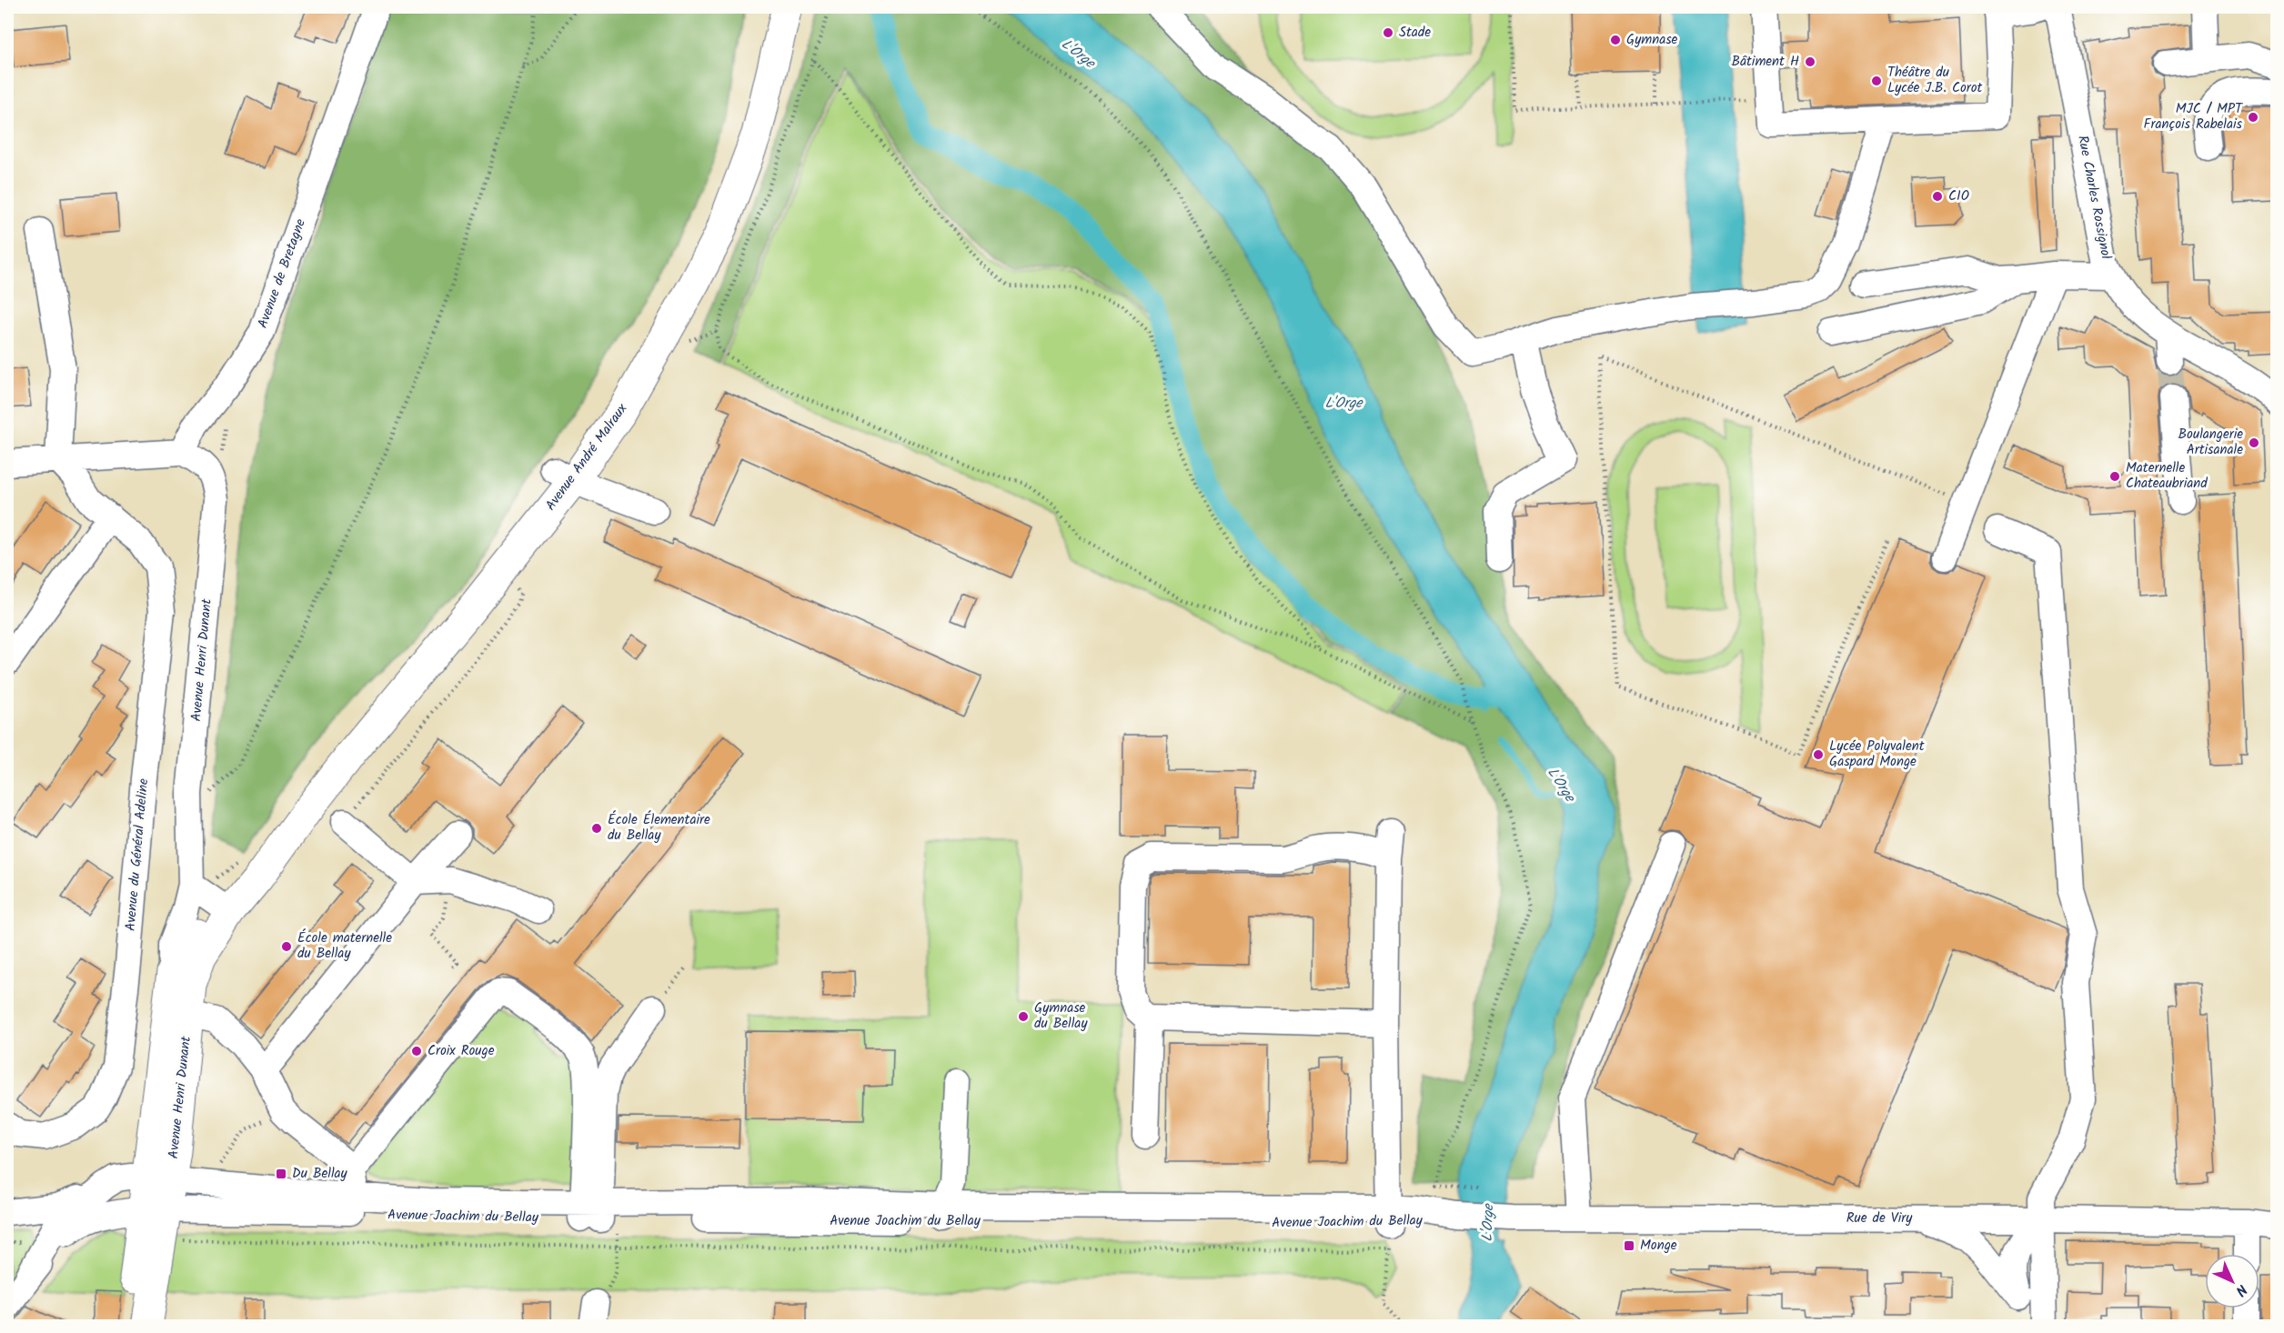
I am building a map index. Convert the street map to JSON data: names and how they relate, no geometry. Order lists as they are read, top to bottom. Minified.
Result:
{"streets":{"main road":["Avenue André Malraux","Avenue Henri Dunant"],"street":["Rue Charles Rossignol","Avenue de Bretagne","Avenue du Général Adeline","Avenue Joachim du Bellay","Rue de Viry"]},"crossings":[["Avenue de Bretagne","Avenue Henri Dunant"],["Avenue André Malraux","Avenue Henri Dunant"],["Avenue Henri Dunant","Avenue Joachim du Bellay"],["Avenue Joachim du Bellay","Rue de Viry"]],"water":["L'Orge"],"places":{"other":["Stade","Gymnase","Bâtiment H","Théâtre du Lycée J.B. Corot","MJC / MPT François Rabelais","CIO","Boulangerie Artisanale","Maternelle Chateaubriand","Lycée Polyvalent Gaspard Monge","École Élementaire du Bellay","École maternelle du Bellay","Gymnase du Bellay","Croix Rouge"],"transit":["Du Bellay","Monge"]},"north":"bottom right"}
